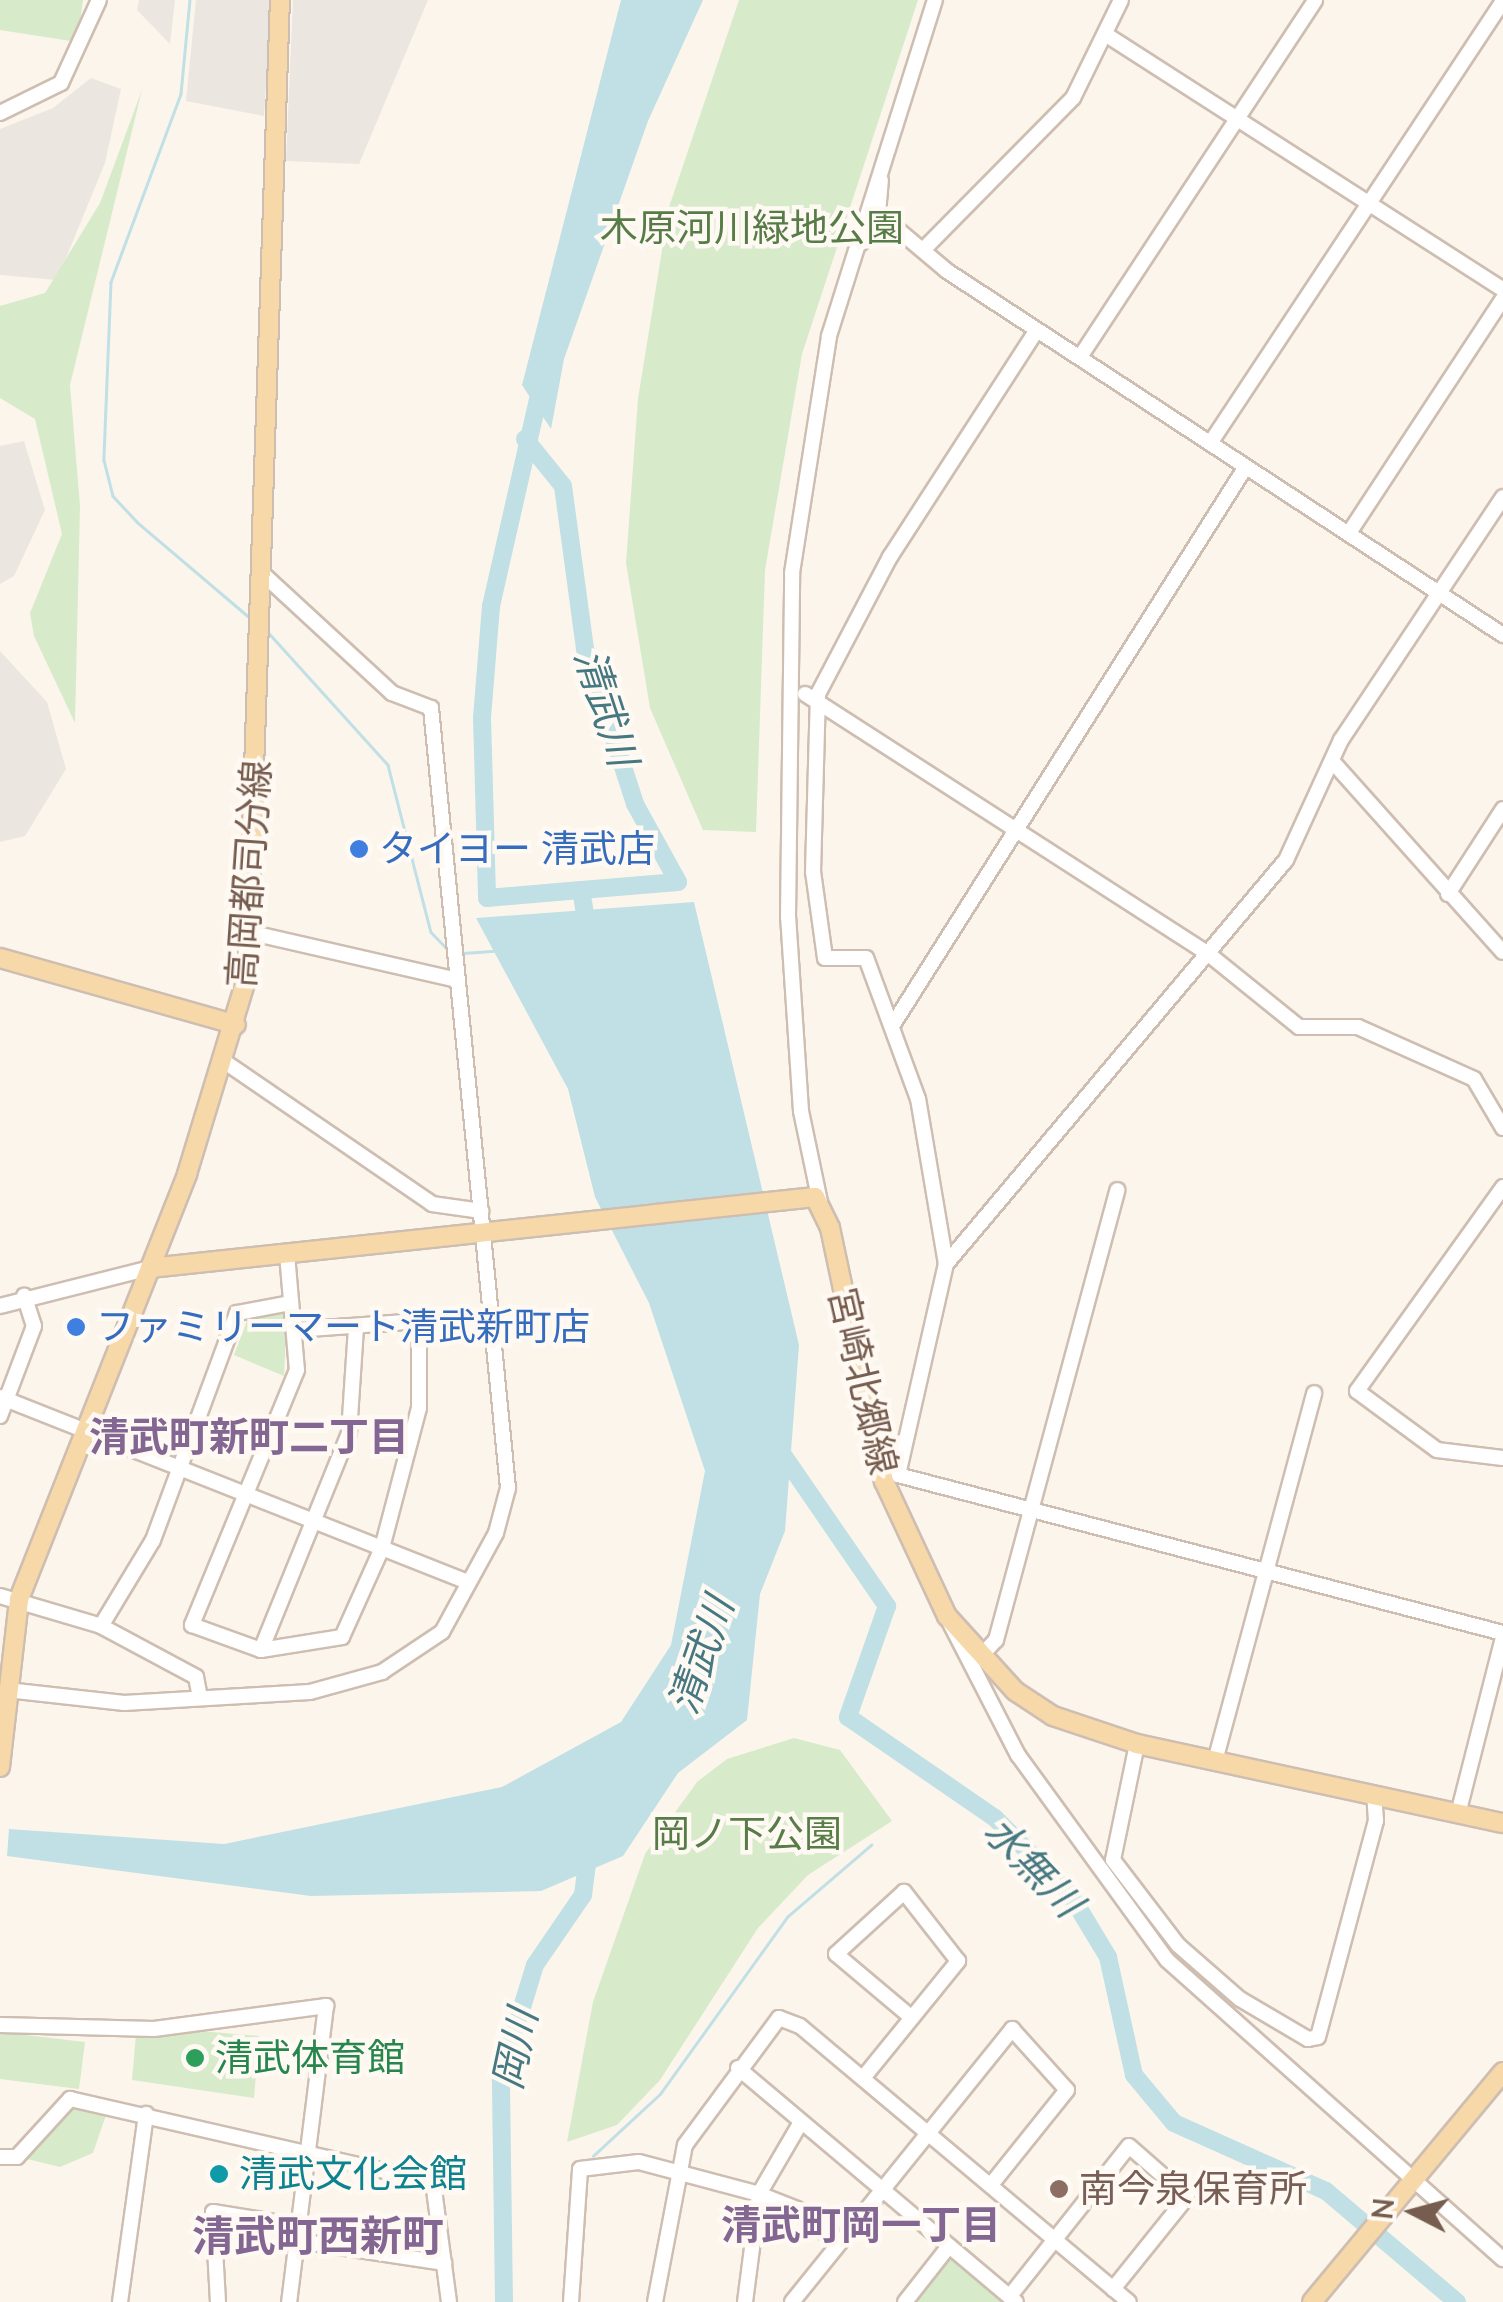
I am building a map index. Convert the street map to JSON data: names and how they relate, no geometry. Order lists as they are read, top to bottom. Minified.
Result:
{"streets":{"main road":["高岡都司分線","宮崎北郷線"]},"districts":["清武町新町二丁目","清武町岡一丁目","清武町西新町"],"water":["清武川","水無川","岡川"],"parks":["木原河川緑地公園","岡ノ下公園"],"places":["タイヨー 清武店","ファミリーマート清武新町店","清武体育館","清武文化会館","南今泉保育所"],"north":"left"}
